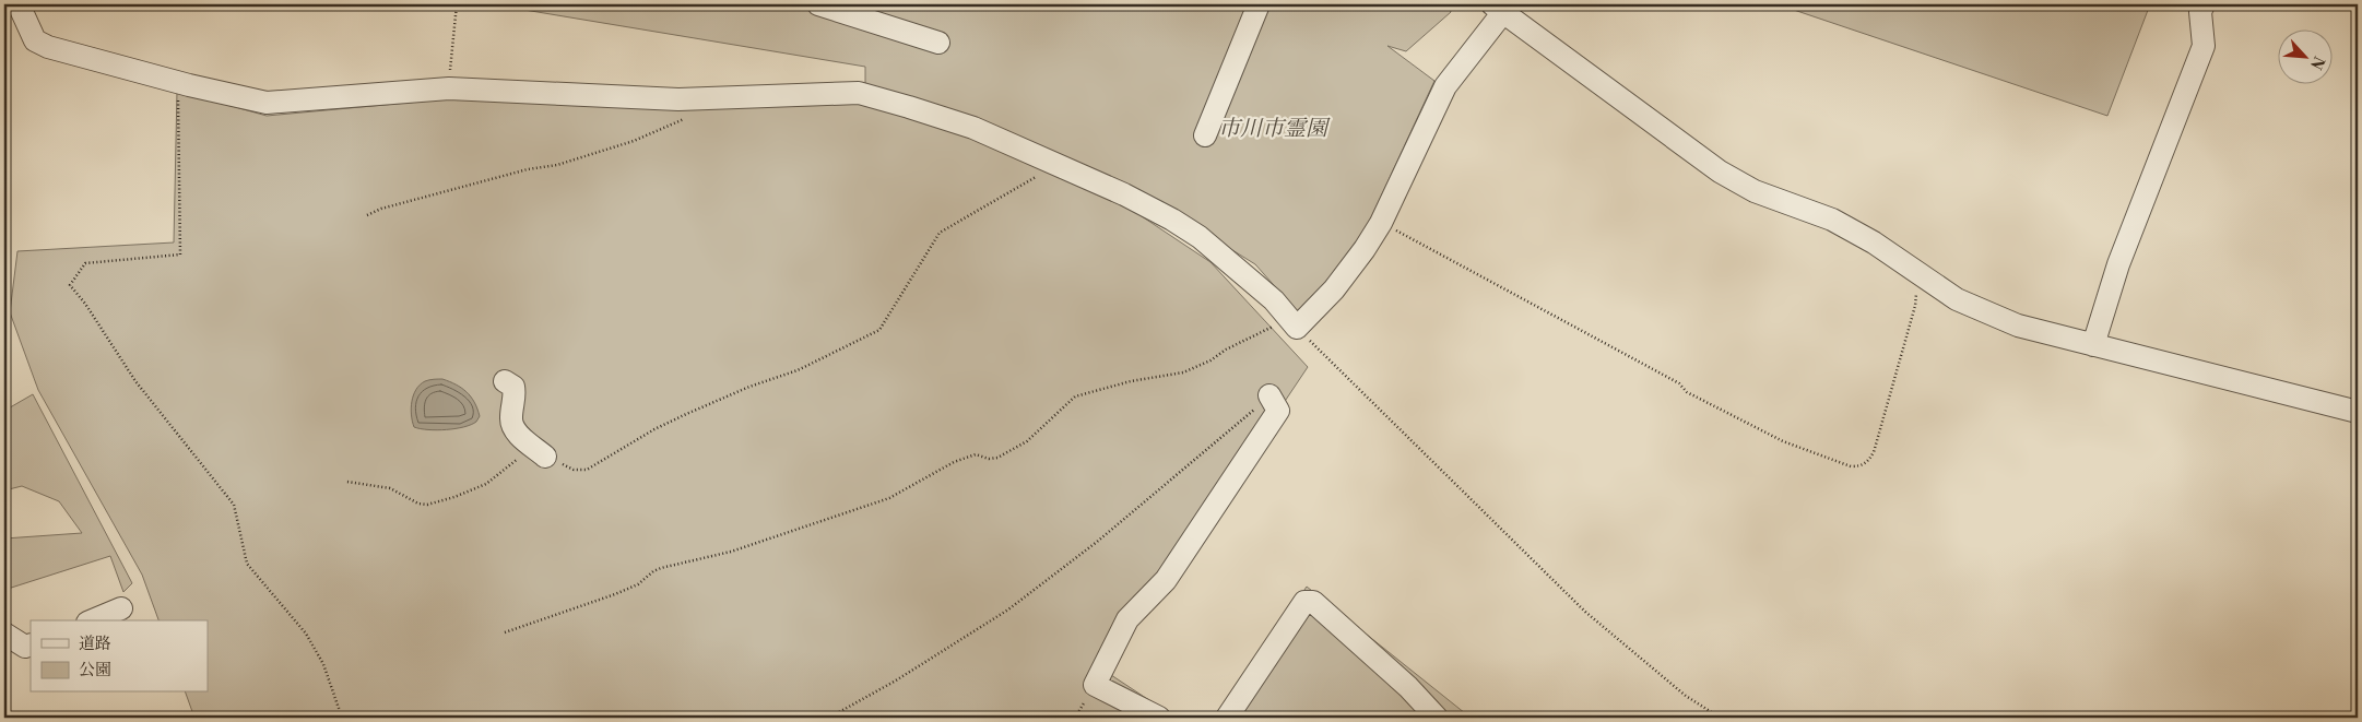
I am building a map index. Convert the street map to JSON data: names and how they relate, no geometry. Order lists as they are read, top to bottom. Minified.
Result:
{"parks":["市川市霊園"],"legend":["道路","公園"],"north":"bottom right"}
